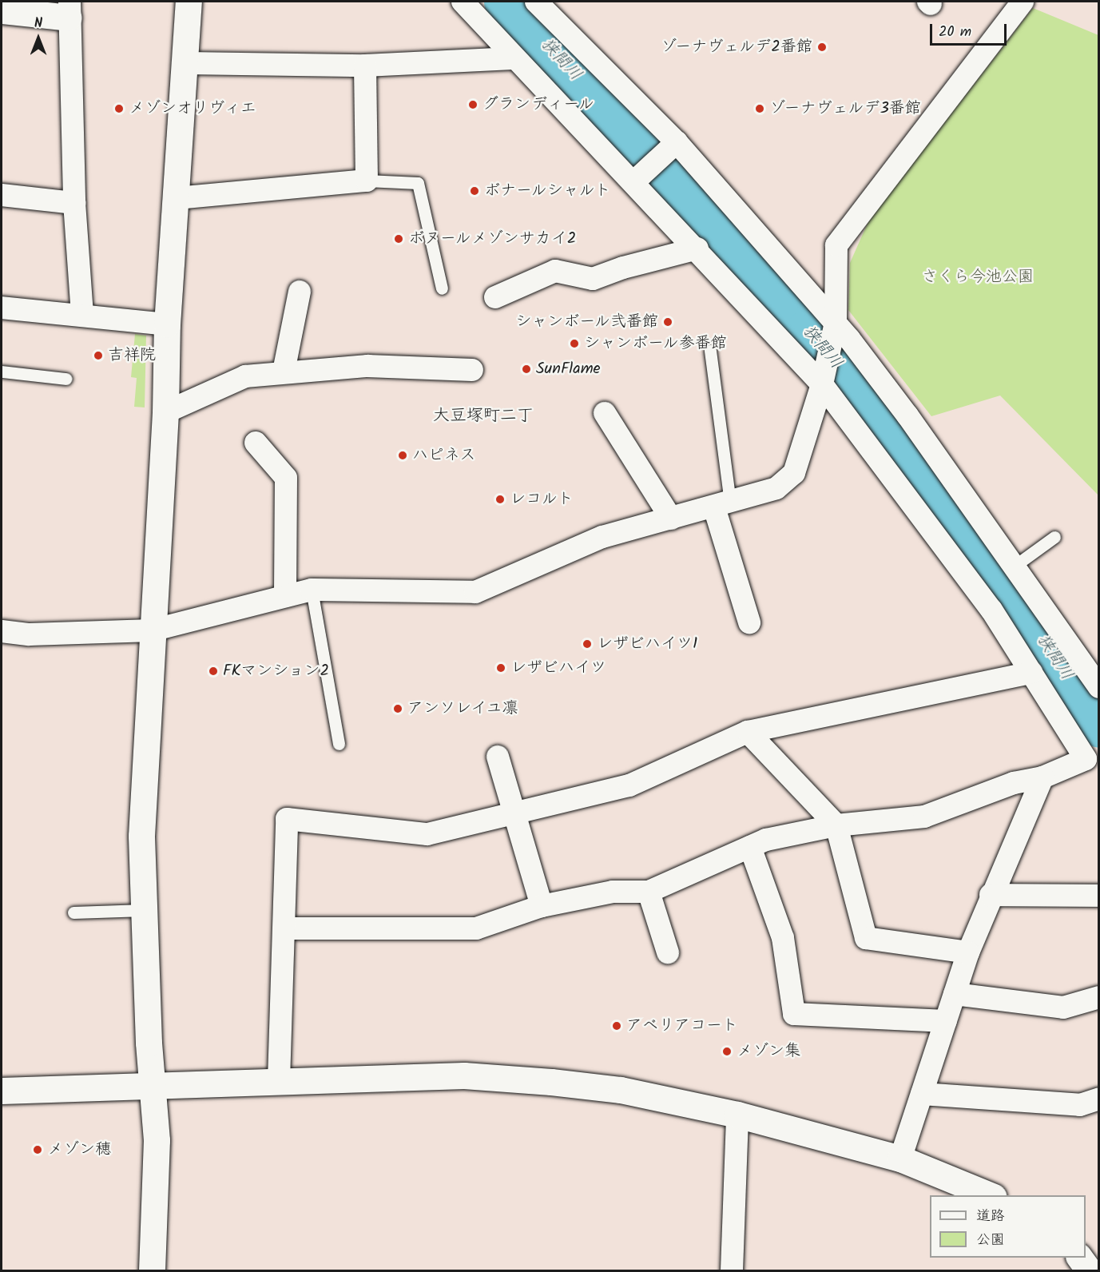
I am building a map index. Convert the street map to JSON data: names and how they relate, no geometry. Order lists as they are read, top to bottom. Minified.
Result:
{"districts":["大豆塚町二丁"],"water":["狭間川"],"parks":["さくら今池公園"],"places":["ゾーナヴェルデ2番館","グランディール","メゾンオリヴィエ","ゾーナヴェルデ3番館","ボナールシャルト","ボヌールメゾンサカイ2","シャンボール弐番館","シャンボール参番館","吉祥院","SunFlame","ハピネス","レコルト","レザビハイツ1","レザビハイツ","FKマンション2","アンソレイユ凛","アベリアコート","メゾン集","メゾン穂"],"legend":["道路","公園"],"scale_bar":"20 m","north":"top"}
